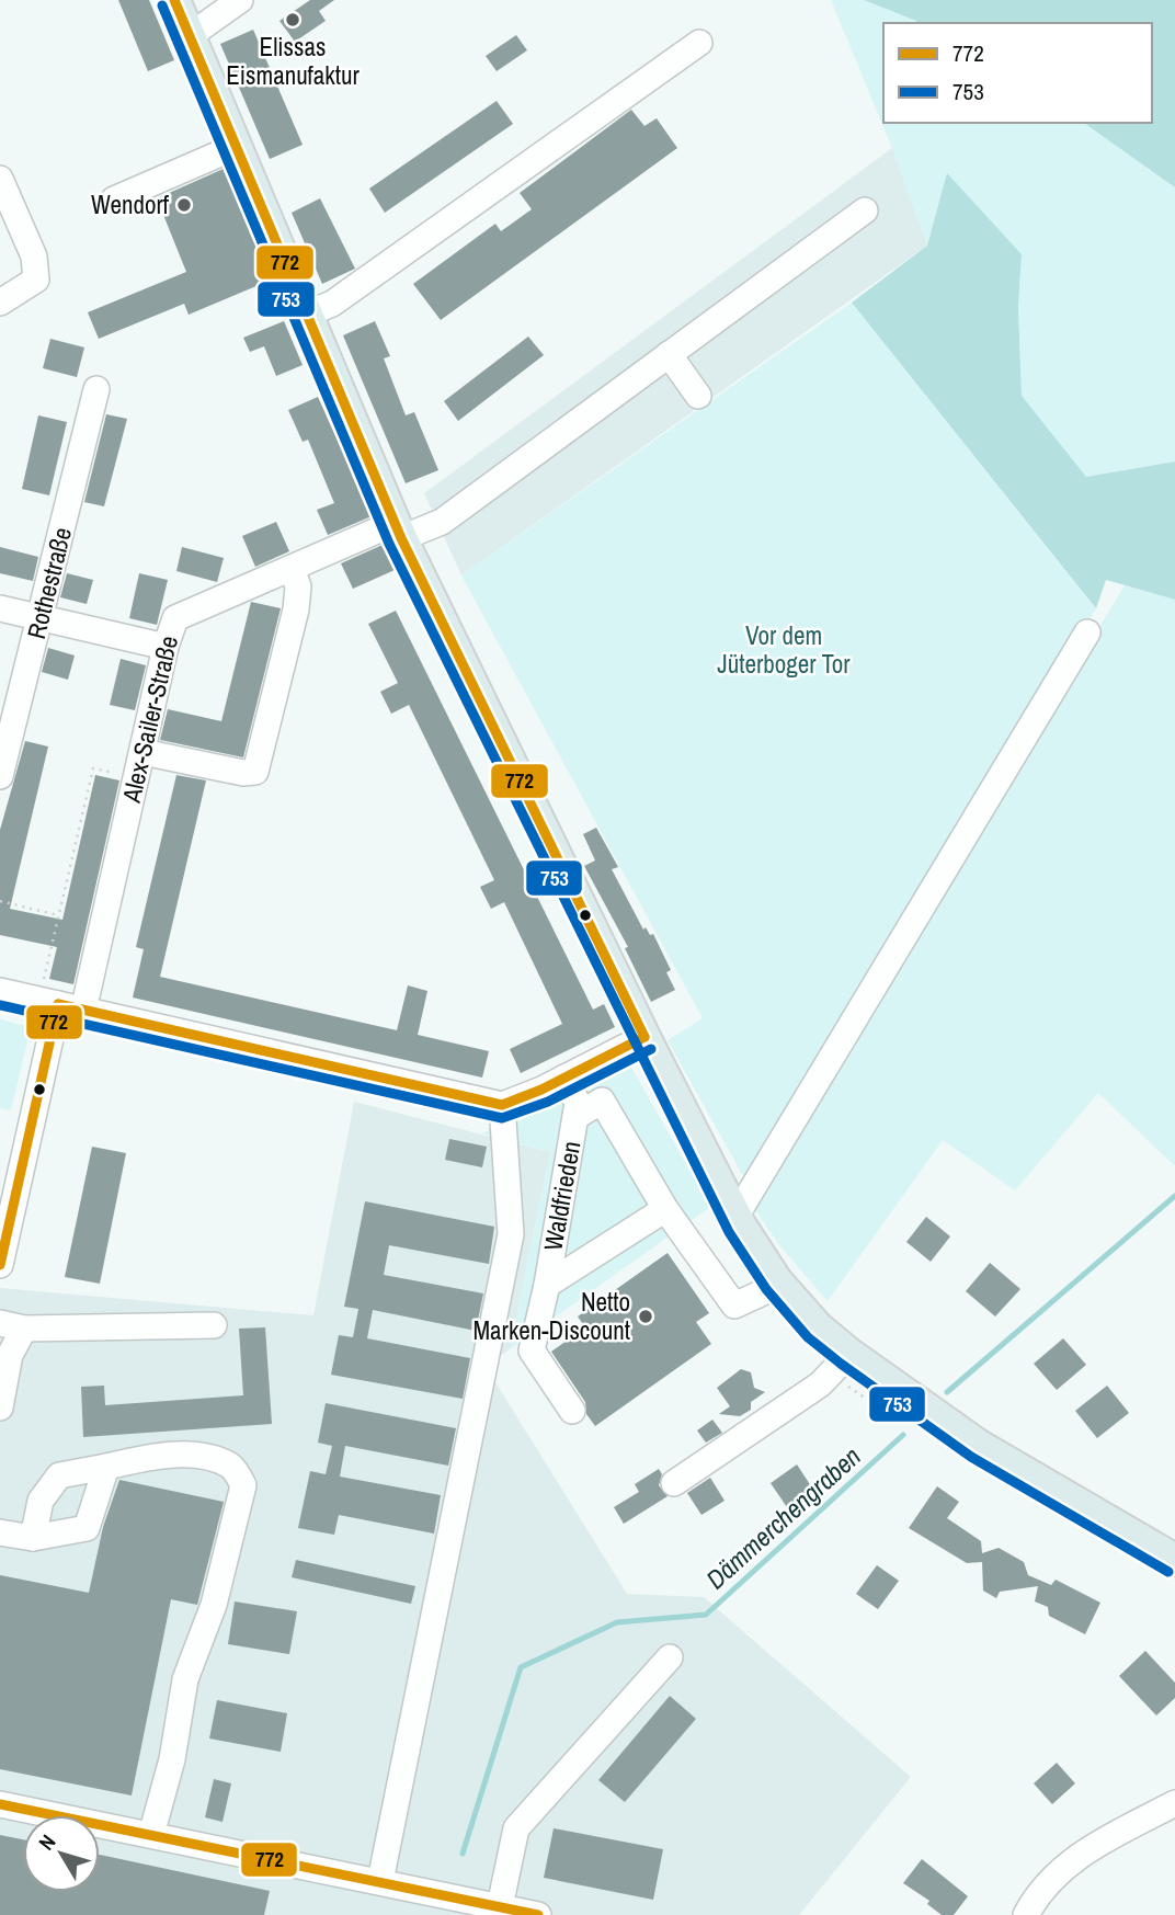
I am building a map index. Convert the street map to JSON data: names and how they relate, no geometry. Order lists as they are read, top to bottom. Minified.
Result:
{"streets":{"street":["Rothestraße","Alex-Sailer-Straße","Waldfrieden"]},"water":["Dämmerchengraben"],"parks":["Vor dem Jüterboger Tor"],"places":["Elissas Eismanufaktur","Wendorf","Netto Marken-Discount"],"lines":["transit line 772","transit line 753"],"legend":["772","753"],"north":"top left"}
